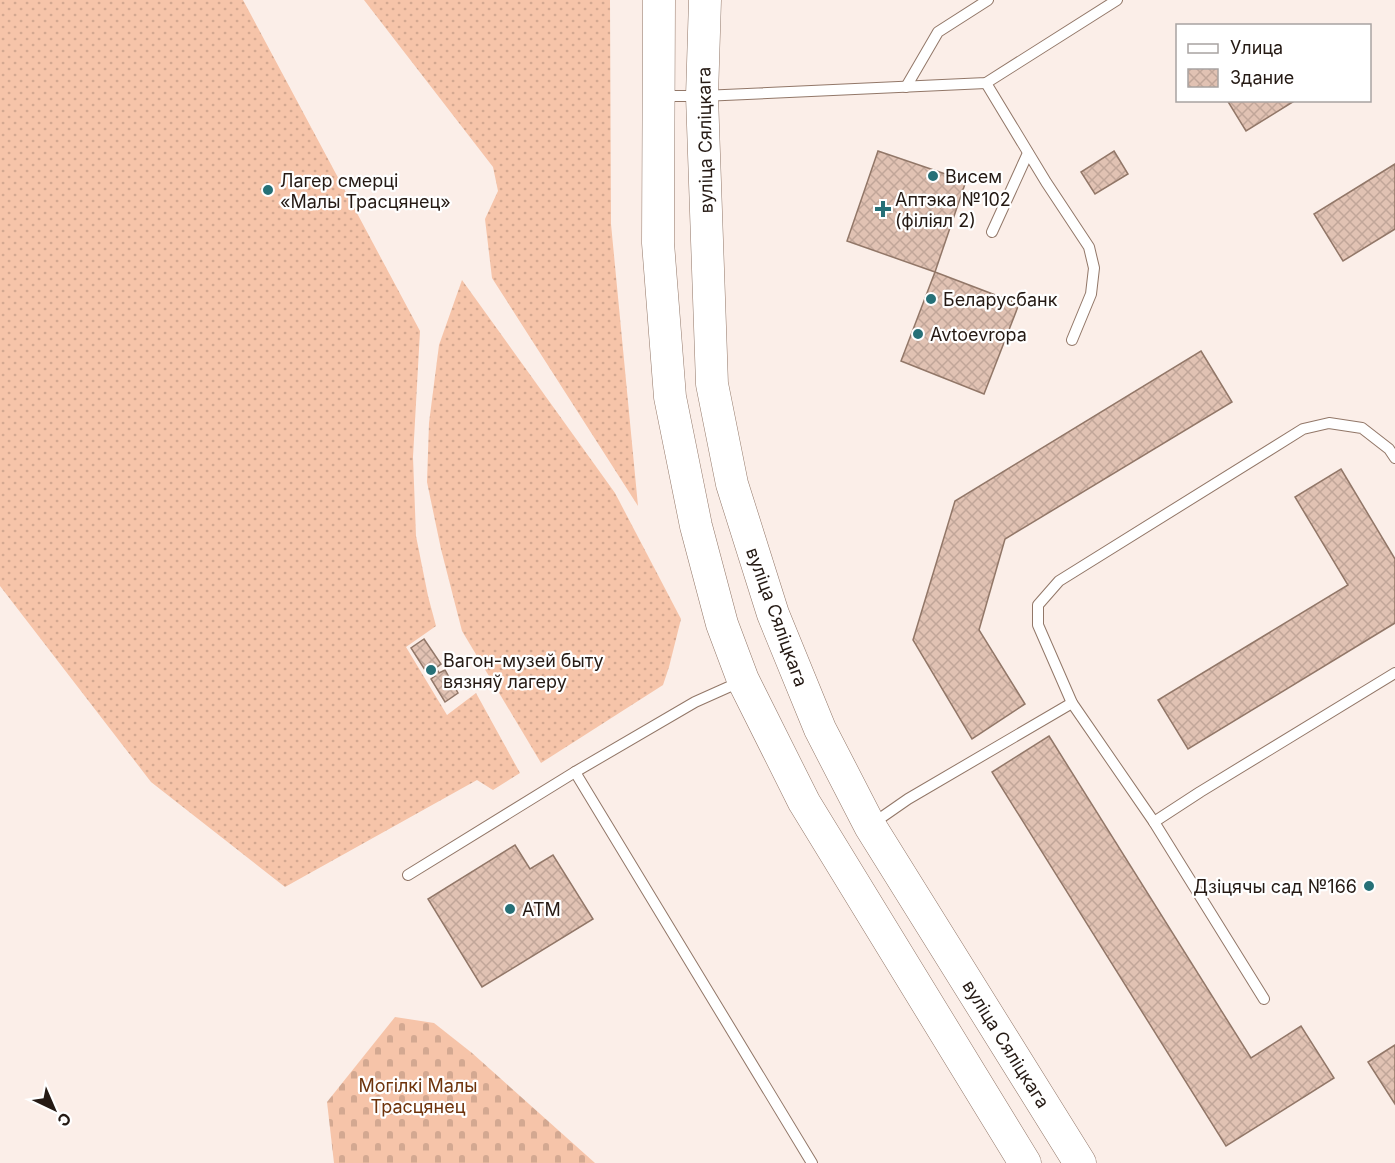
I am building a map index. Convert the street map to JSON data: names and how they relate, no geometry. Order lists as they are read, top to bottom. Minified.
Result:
{"streets":{"main road":["вуліца Сяліцкага"]},"parks":["Могілкі Малы Трасцянец"],"places":{"other":["Висем","Лагер смерці «Малы Трасцянец»","Беларусбанк","Avtoevropa","Вагон-музей быту вязняў лагеру","Дзіцячы сад №166","АТМ"],"health":["Аптэка №102 (філіял 2)"]},"legend":["Улица","Здание"],"north":"bottom right"}
